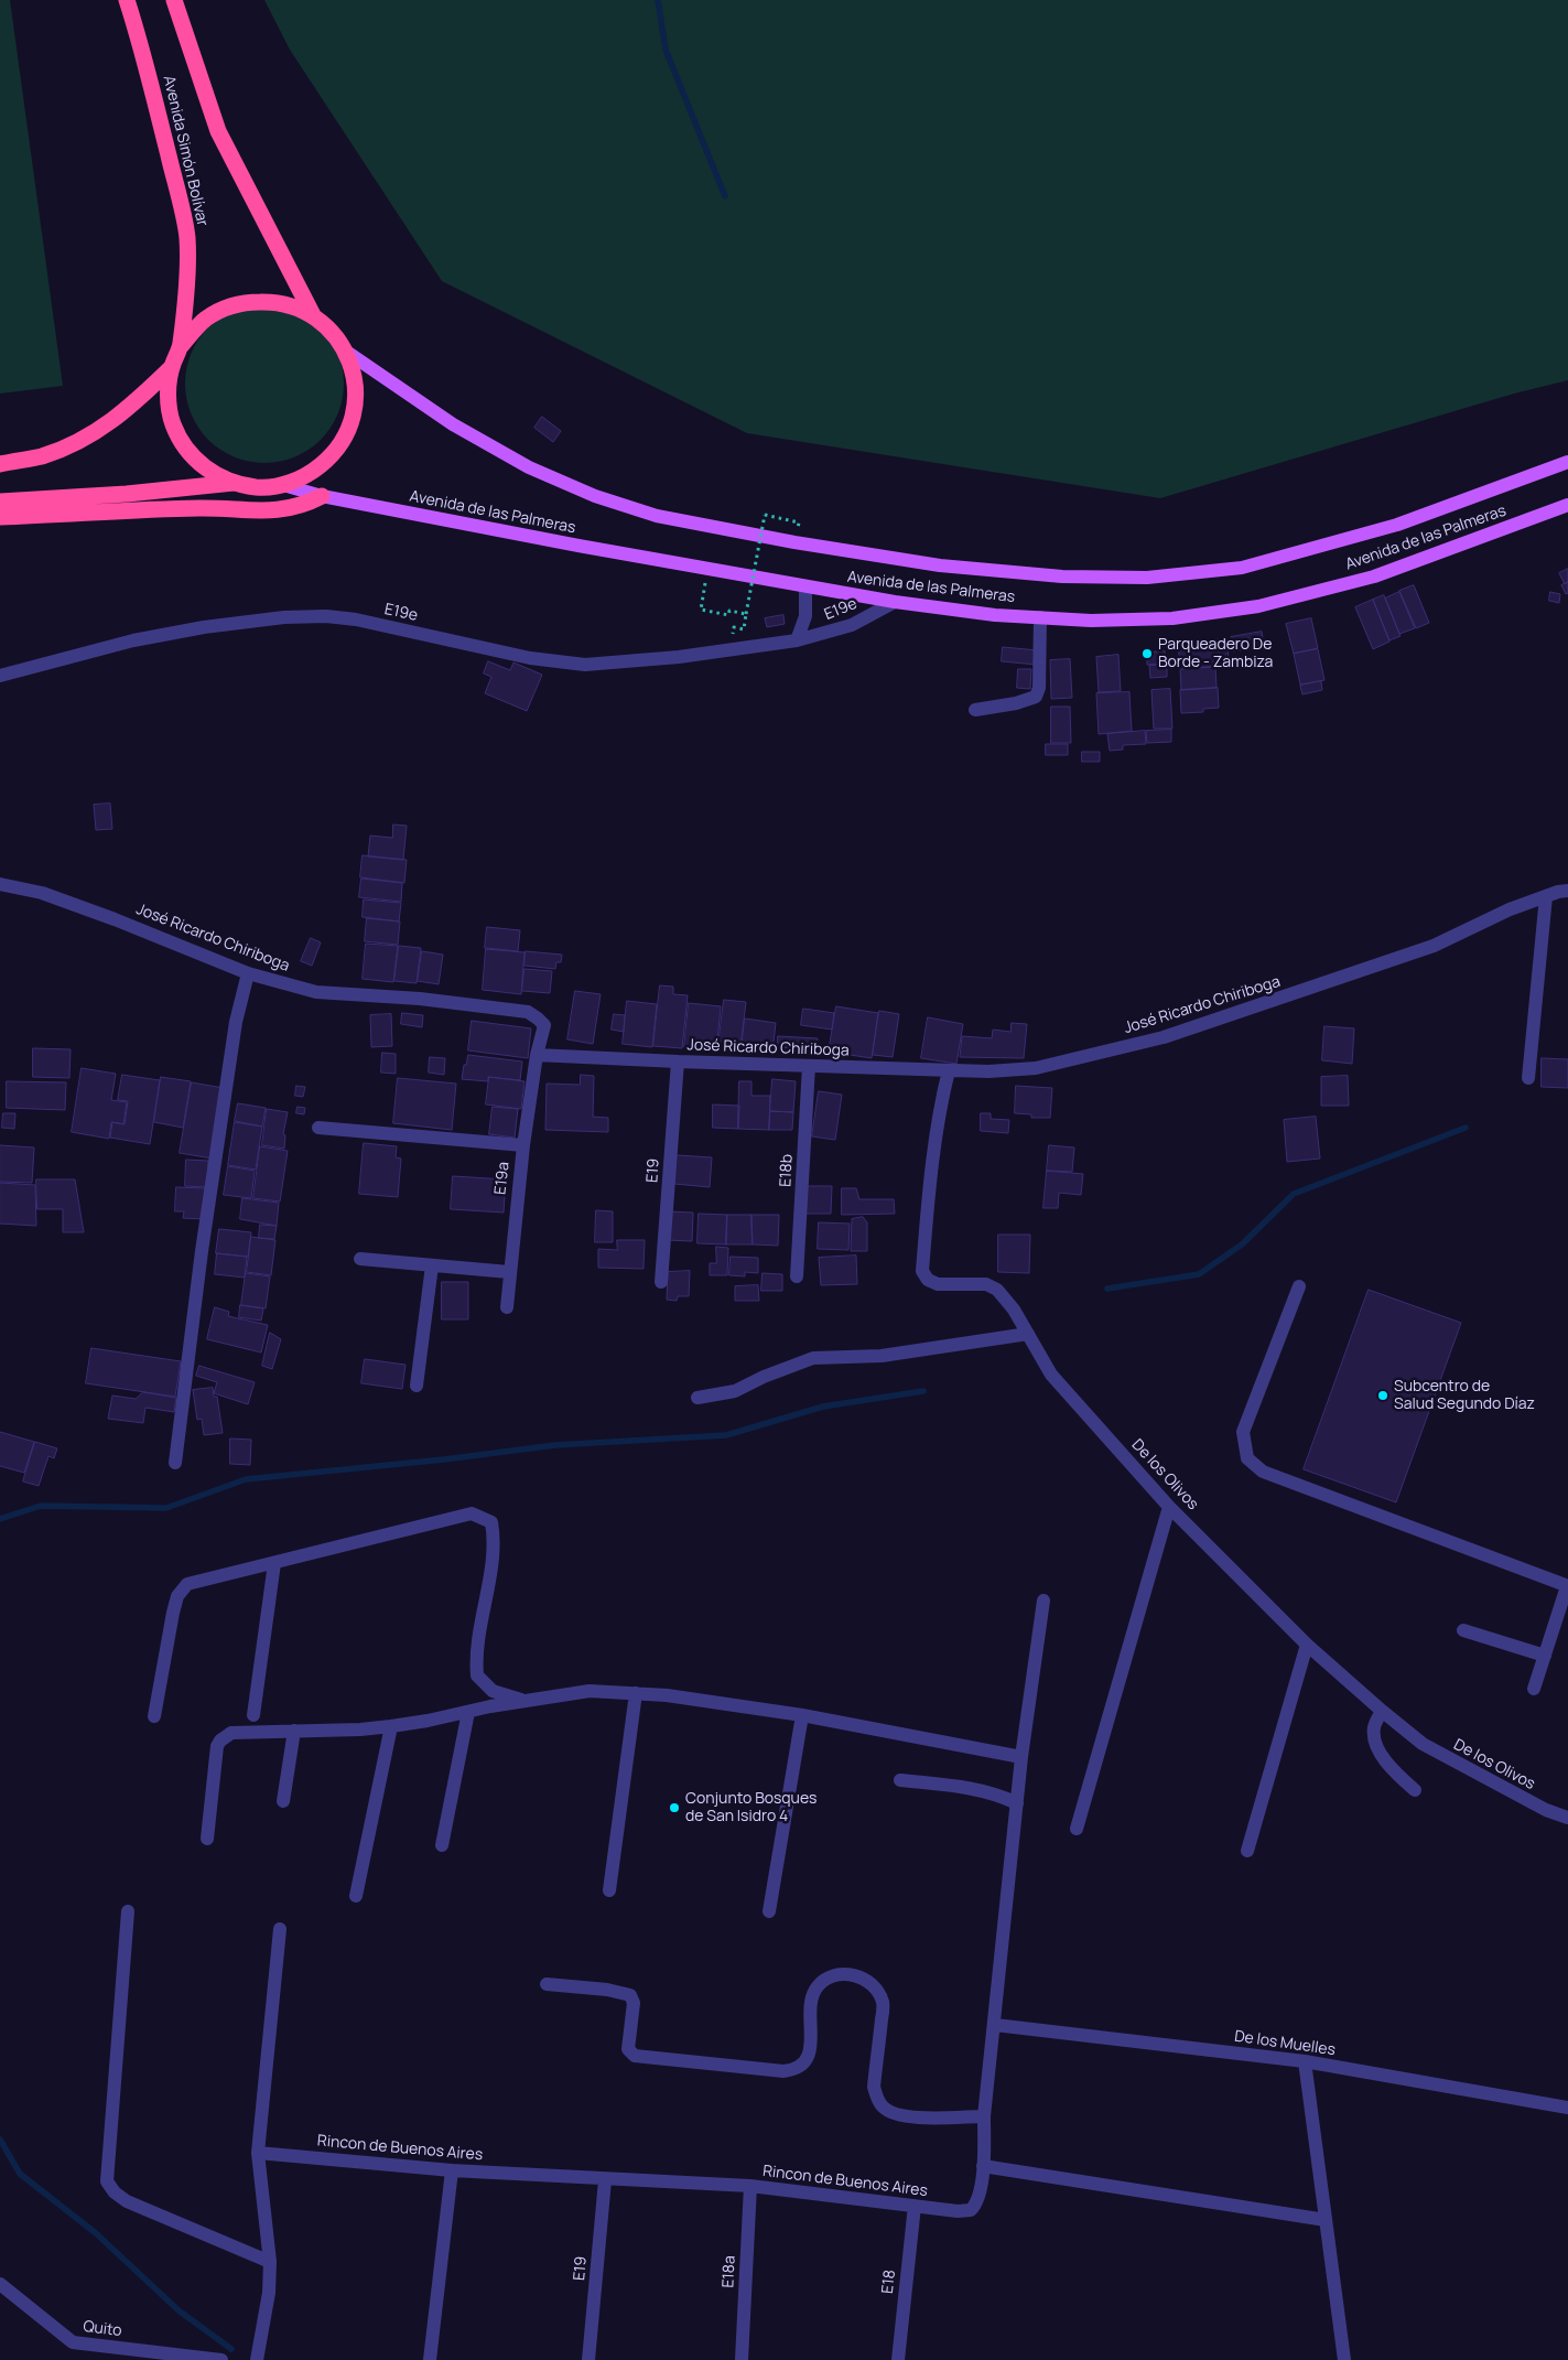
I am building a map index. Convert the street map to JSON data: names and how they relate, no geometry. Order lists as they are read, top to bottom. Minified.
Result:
{"streets":{"highway":["Avenida Simón Bolívar"],"main road":["Avenida de las Palmeras"],"street":["E19e","José Ricardo Chiriboga","E19","E18b","E19a","De los Olivos","De los Muelles","Rincon de Buenos Aires","E18a","E18","Quito"]},"crossings":[["Avenida Simón Bolívar","Avenida de las Palmeras"],["Avenida de las Palmeras","E19e"],["José Ricardo Chiriboga","E19"],["José Ricardo Chiriboga","E18b"],["José Ricardo Chiriboga","E19a"],["José Ricardo Chiriboga","De los Olivos"],["E19","Rincon de Buenos Aires"],["De los Muelles","Rincon de Buenos Aires"],["Rincon de Buenos Aires","E18a"],["Rincon de Buenos Aires","E18"]],"places":["Parqueadero De Borde - Zambiza","Subcentro de Salud Segundo Díaz","Conjunto Bosques de San Isidro 4"]}
